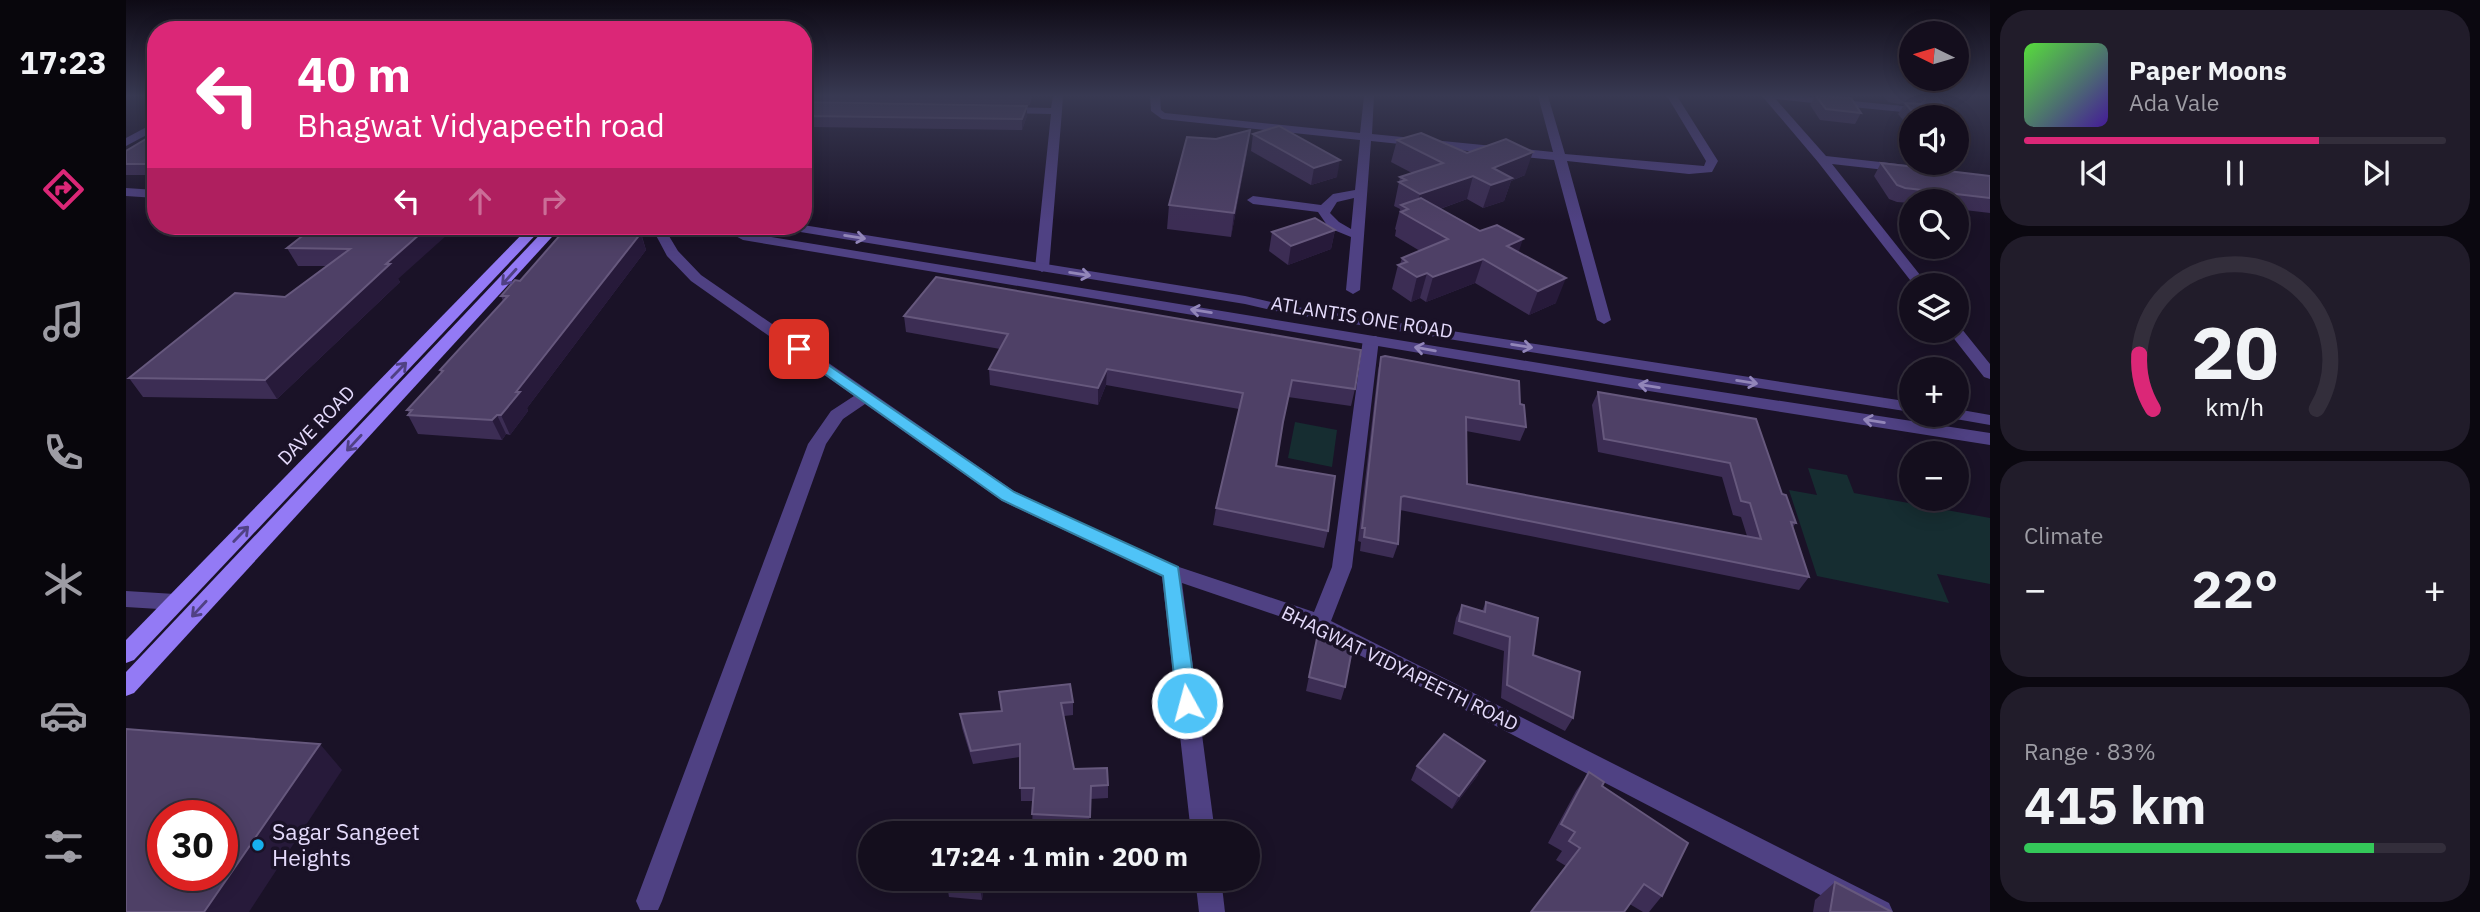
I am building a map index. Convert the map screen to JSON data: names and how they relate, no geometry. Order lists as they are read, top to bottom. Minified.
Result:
{"streets":{"main road":["DAVE ROAD"],"street":["ATLANTIS ONE ROAD","BHAGWAT VIDYAPEETH ROAD"]},"places":["Sagar Sangeet Heights"],"north":"left","page":{"tabs":"17:23","map_buttons":["+","−"],"turn":["40 m","Bhagwat Vidyapeeth road"],"song":["Paper Moons","Ada Vale"],"tile":["Climate",["Range · 83%","415 km"]],"heat":["−","22°","+"],"limit":"30","trip":"17:24 · 1 min · 200 m","gauge":["20","km/h"]}}
